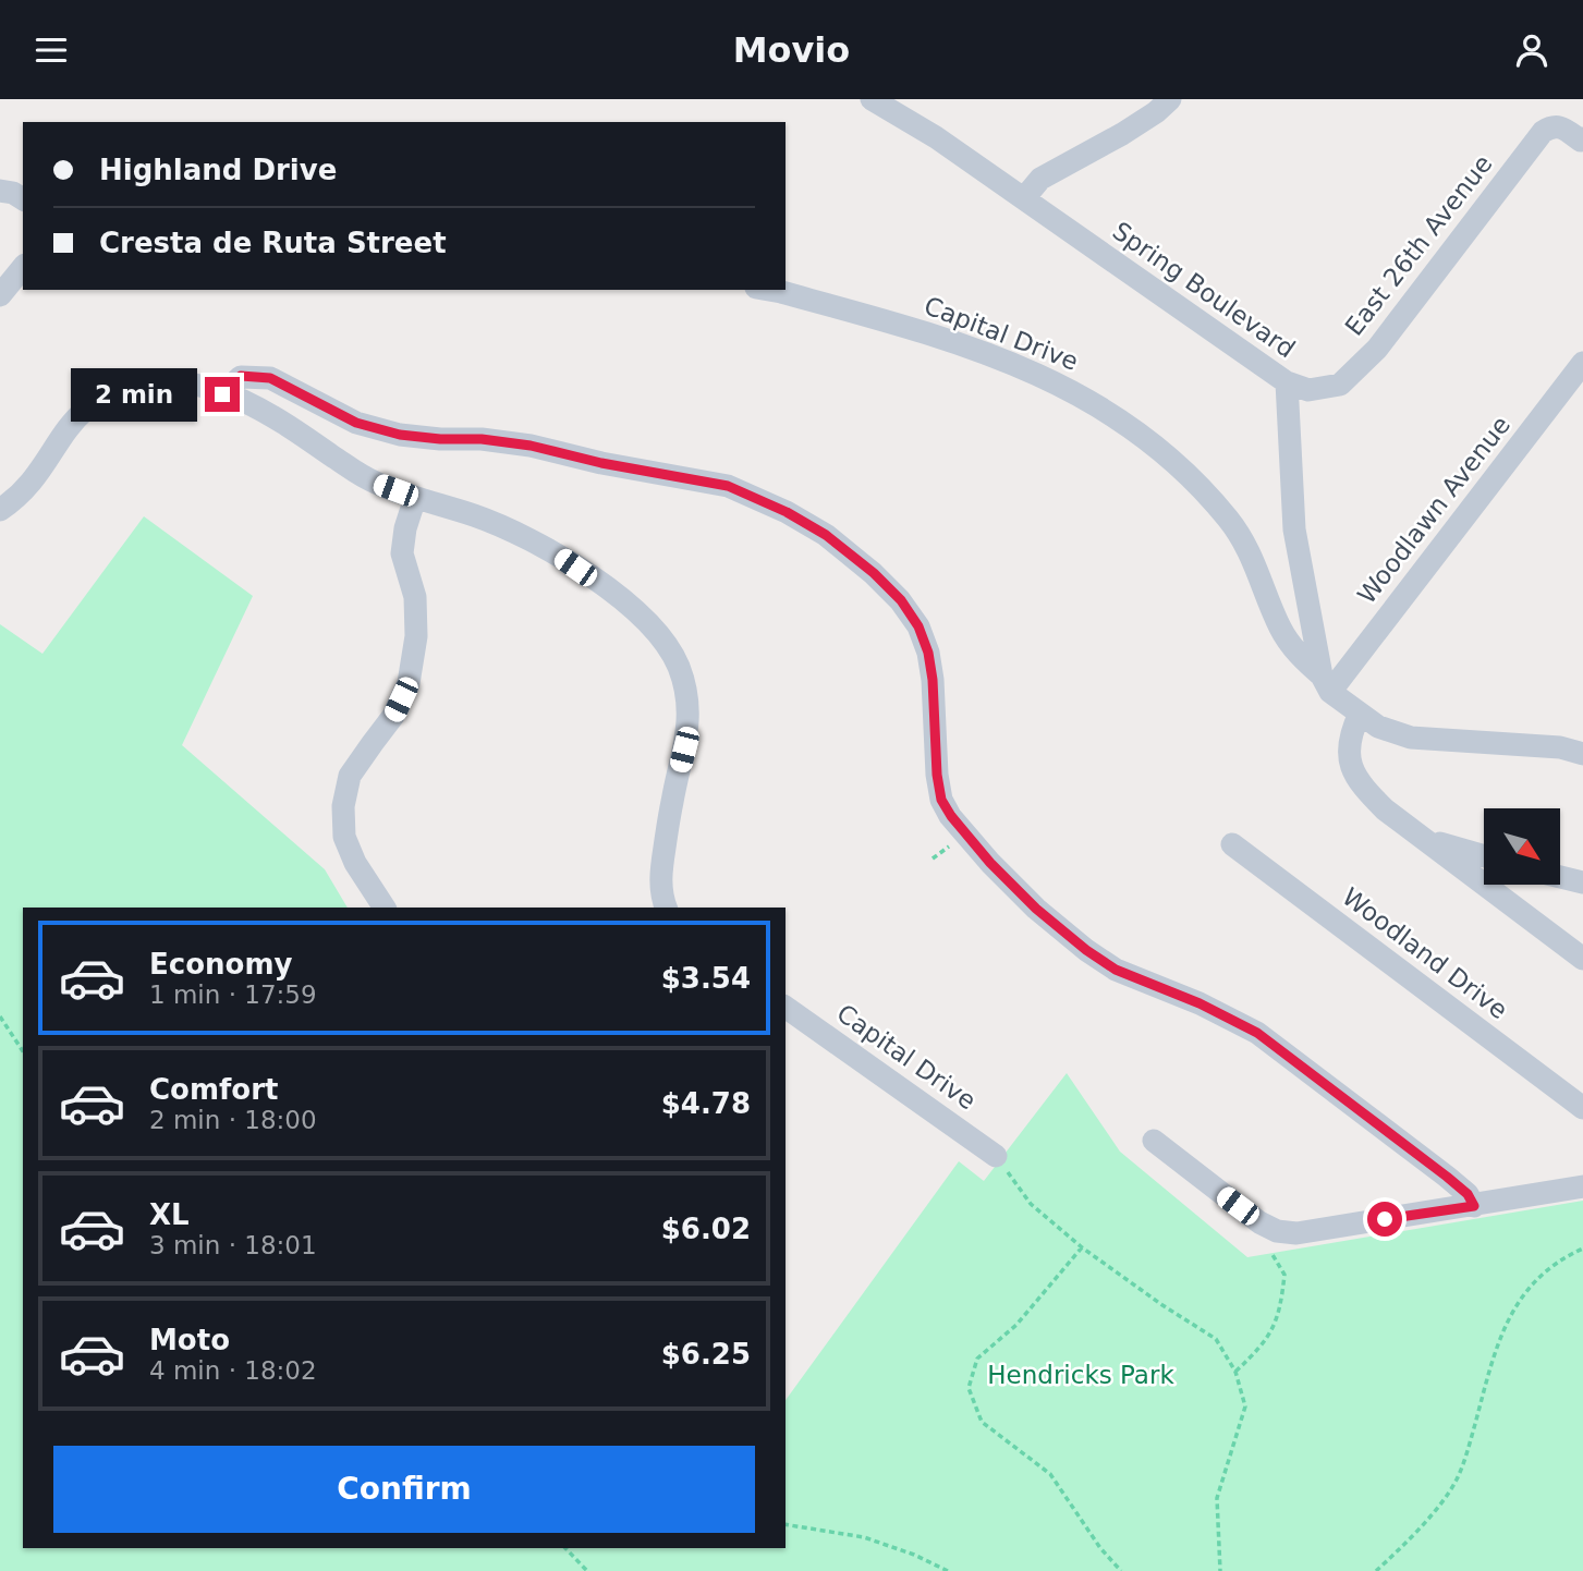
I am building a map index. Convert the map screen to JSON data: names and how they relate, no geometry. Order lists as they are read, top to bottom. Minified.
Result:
{"streets":{"street":["East 26th Avenue","Spring Boulevard","Capital Drive","Woodlawn Avenue","Woodland Drive"]},"crossings":[["East 26th Avenue","Spring Boulevard"],["Spring Boulevard","Capital Drive"],["Spring Boulevard","Woodlawn Avenue"],["Capital Drive","Woodlawn Avenue"]],"parks":["Hendricks Park"],"north":"bottom right","page":{"header":"Movio","banner":["Highland Drive","Cresta de Ruta Street"],"bubble":"2 min","list":[{"name":"Economy","note":"1 min · 17:59","value":"$3.54"},{"name":"Comfort","note":"2 min · 18:00","value":"$4.78"},{"name":"XL","note":"3 min · 18:01","value":"$6.02"},{"name":"Moto","note":"4 min · 18:02","value":"$6.25"}],"buttons":"Confirm"}}
